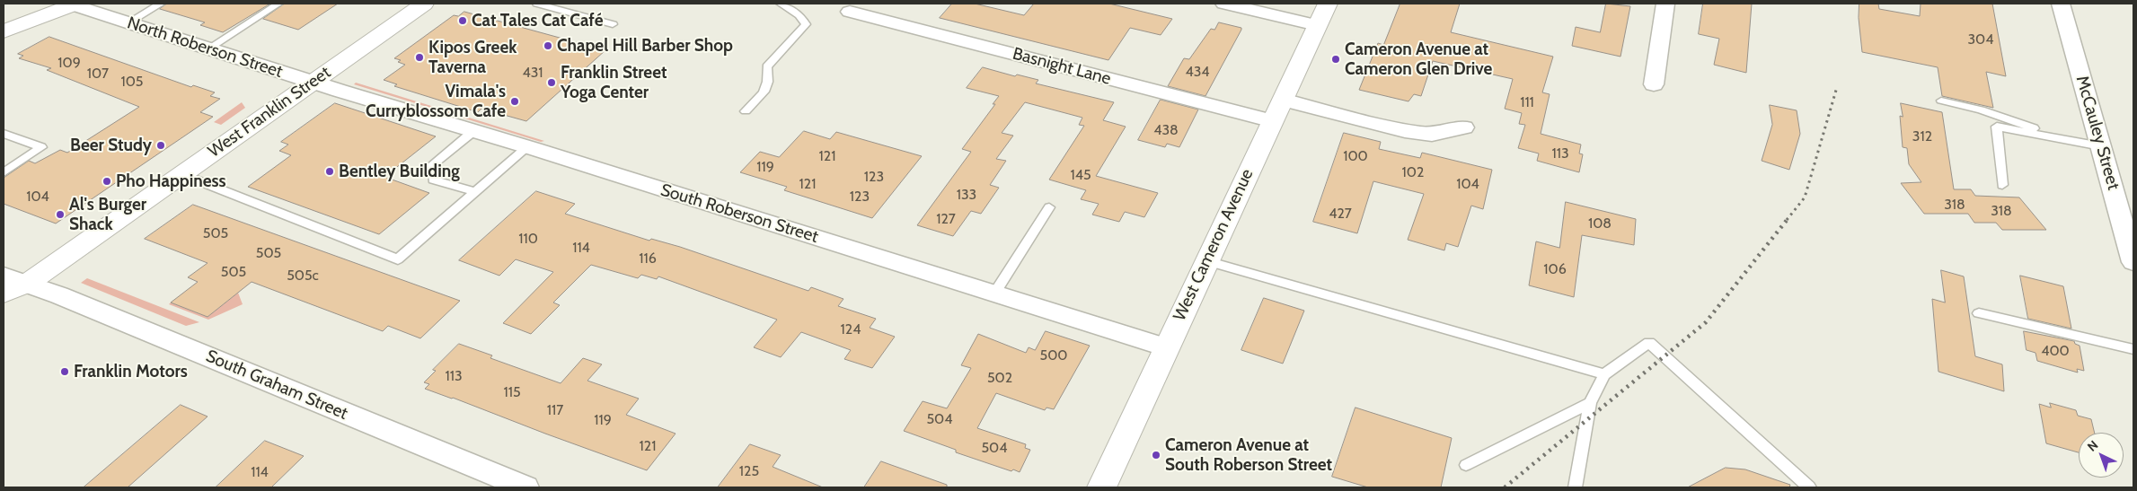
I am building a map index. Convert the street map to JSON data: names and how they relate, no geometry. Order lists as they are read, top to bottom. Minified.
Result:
{"streets":{"street":["North Roberson Street","Basnight Lane","West Franklin Street","McCauley Street","South Roberson Street","West Cameron Avenue","South Graham Street"]},"crossings":[["North Roberson Street","West Franklin Street"],["North Roberson Street","South Roberson Street"],["Basnight Lane","West Cameron Avenue"],["West Franklin Street","South Roberson Street"],["West Franklin Street","South Graham Street"],["South Roberson Street","West Cameron Avenue"]],"places":["Cat Tales Cat Café","Chapel Hill Barber Shop","Kipos Greek Taverna","Cameron Avenue at Cameron Glen Drive","Franklin Street Yoga Center","Vimala's Curryblossom Cafe","Beer Study","Bentley Building","Pho Happiness","Al's Burger Shack","Franklin Motors","Cameron Avenue at South Roberson Street"],"house_numbers":["304","109","434","431","107","105","111","438","312","113","121","100","119","102","145","123","121","104","133","104","123","318","318","427","127","108","505","110","114","505","116","106","505","505c","124","400","500","113","502","115","117","504","119","121","504","125","114"],"north":"top left"}
